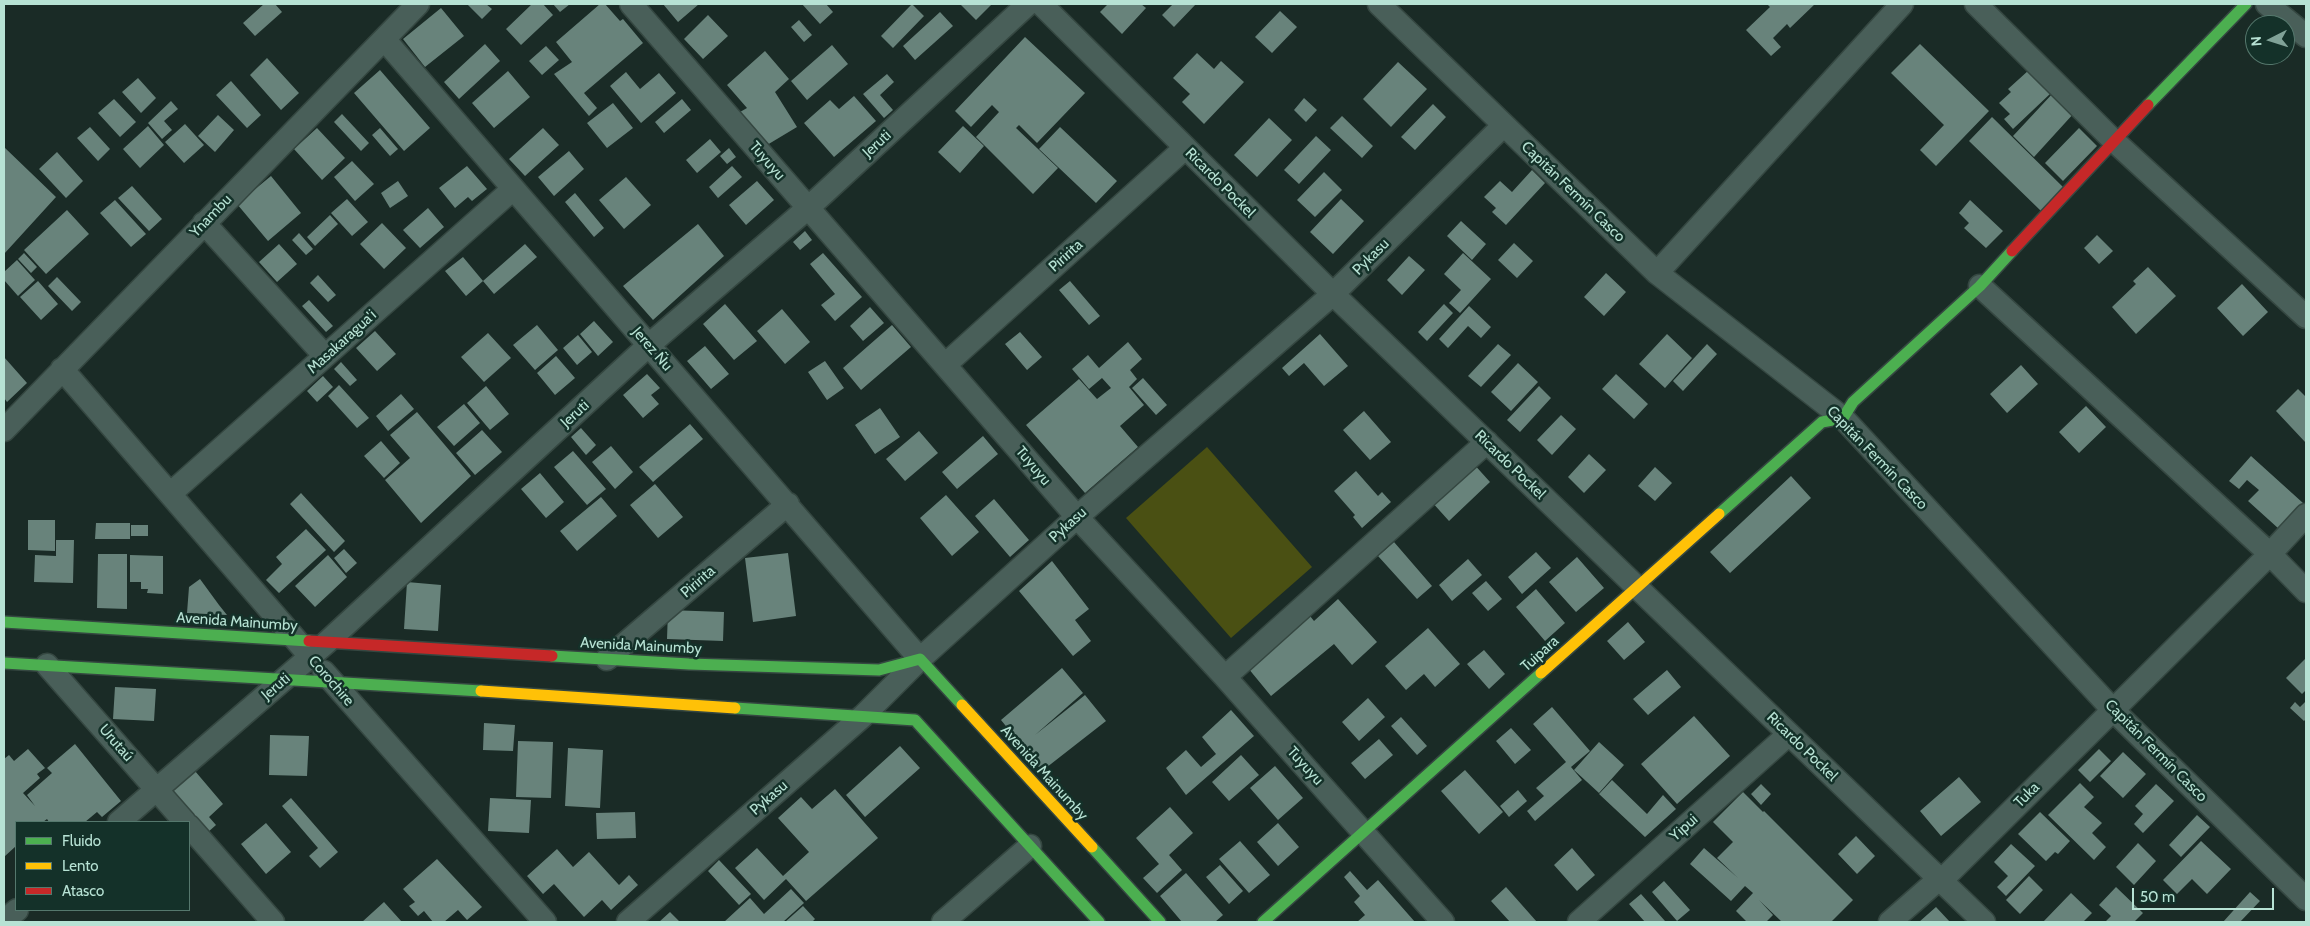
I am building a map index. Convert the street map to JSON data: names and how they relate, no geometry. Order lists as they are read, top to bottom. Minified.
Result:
{"streets":{"street":["Jeruti","Tuyuyu","Ricardo Pockel","Capitán Fermín Casco","Ynambu","Piririta","Pykasu","Masakaragua'i","Jerez Ñu","Avenida Mainumby","Tuipara","Corochire","Urutaú","Tuka","Yipui"]},"crossings":[["Jeruti","Tuyuyu"],["Jeruti","Jerez Ñu"],["Jeruti","Avenida Mainumby"],["Jeruti","Corochire"],["Jeruti","Urutaú"],["Tuyuyu","Piririta"],["Tuyuyu","Pykasu"],["Tuyuyu","Tuipara"],["Ricardo Pockel","Piririta"],["Ricardo Pockel","Pykasu"],["Ricardo Pockel","Tuipara"],["Ricardo Pockel","Tuka"],["Ricardo Pockel","Yipui"],["Capitán Fermín Casco","Pykasu"],["Capitán Fermín Casco","Tuipara"],["Capitán Fermín Casco","Tuka"],["Ynambu","Jerez Ñu"],["Ynambu","Corochire"],["Piririta","Jerez Ñu"],["Piririta","Avenida Mainumby"],["Pykasu","Jerez Ñu"],["Pykasu","Avenida Mainumby"],["Masakaragua'i","Jerez Ñu"],["Masakaragua'i","Corochire"],["Jerez Ñu","Avenida Mainumby"],["Avenida Mainumby","Corochire"]],"legend":["Fluido","Lento","Atasco"],"scale_bar":"50 m","north":"left"}
